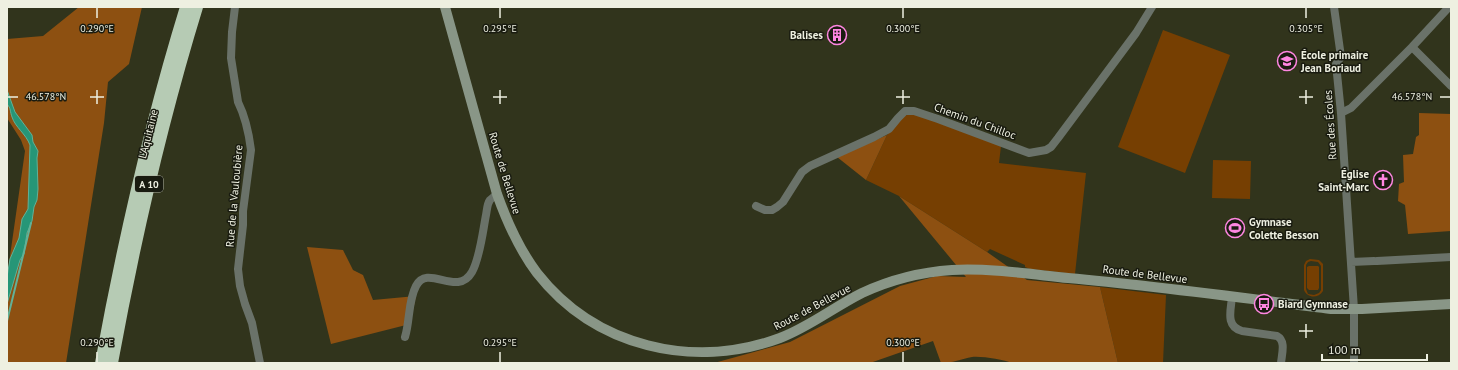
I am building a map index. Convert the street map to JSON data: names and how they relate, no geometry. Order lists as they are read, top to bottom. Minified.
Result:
{"streets":{"highway":["L'Aquitaine","A 10"],"street":["Chemin du Chilloc","Rue des Écoles","Route de Bellevue","Rue de la Vauloubière"]},"crossings":[["Rue des Écoles","Route de Bellevue"]],"places":{"building":["Balises"],"school or university":["École primaire Jean Boriaud"],"church":["Église Saint-Marc"],"sports":["Gymnase Colette Besson"],"bus stop":["Biard Gymnase"]},"scale_bar":"100 m","coordinates":["0.290°E","0.295°E","0.300°E","0.305°E","46.578°N"]}
